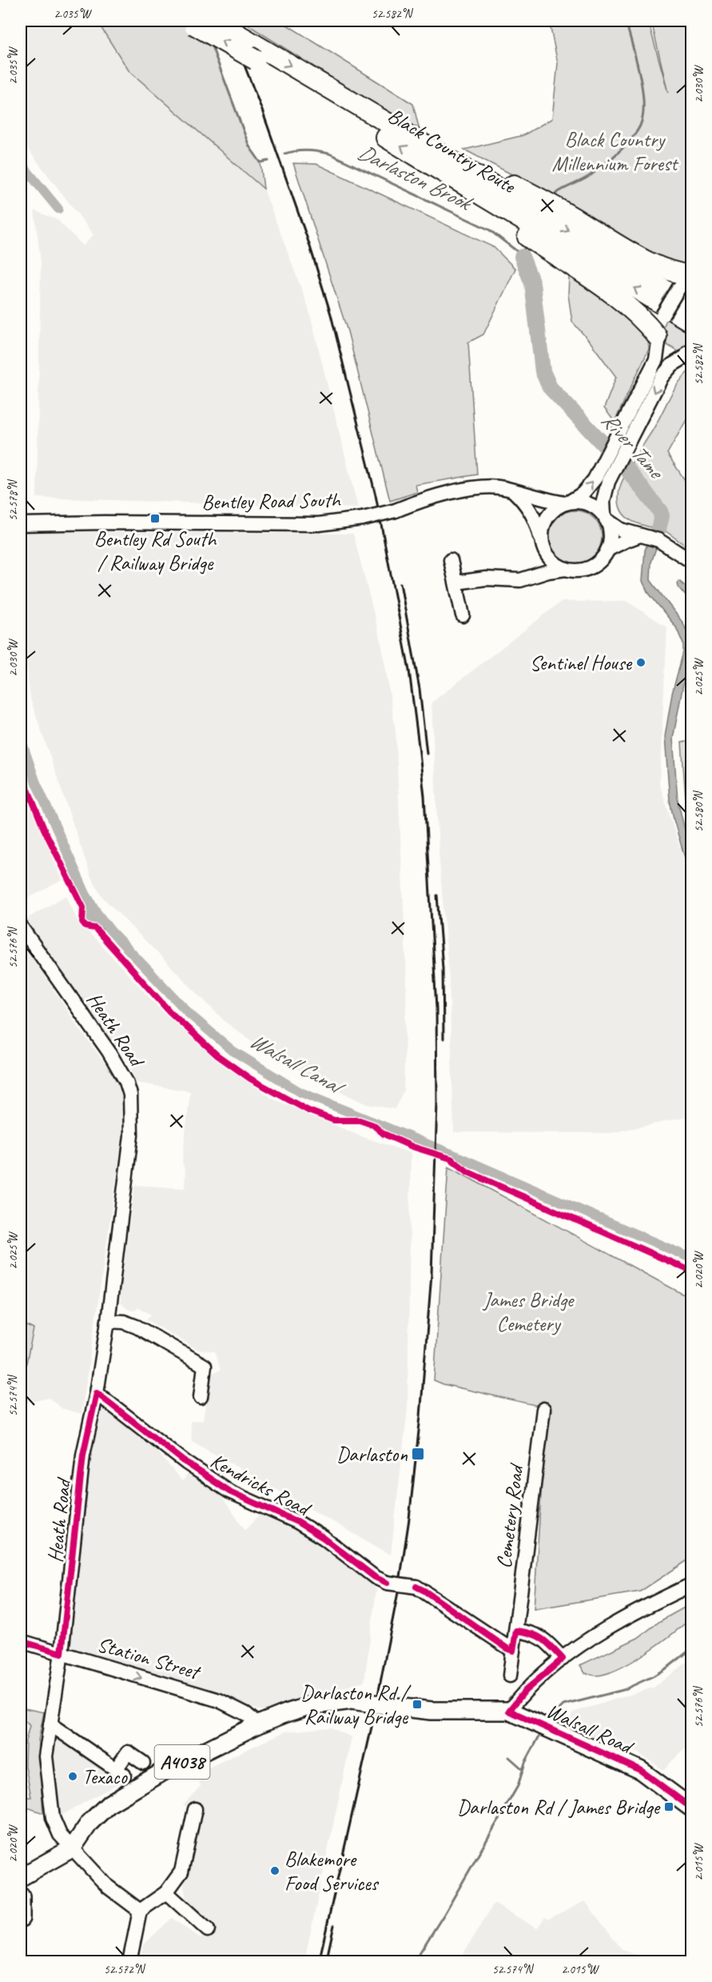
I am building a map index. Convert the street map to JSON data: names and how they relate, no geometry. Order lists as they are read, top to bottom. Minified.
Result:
{"streets":{"highway":["Black Country Route"],"main road":["Walsall Road","A4038"],"street":["Bentley Road South","Heath Road","Kendricks Road","Cemetery Road","Station Street"]},"crossings":[["Heath Road","Kendricks Road"],["Heath Road","Station Street"],["Heath Road","A4038"],["Kendricks Road","Cemetery Road"],["Station Street","Walsall Road"],["Station Street","A4038"],["Walsall Road","A4038"]],"one_way":["Station Street"],"water":["Darlaston Brook","River Tame","Walsall Canal"],"parks":["Black Country Millennium Forest","James Bridge Cemetery"],"places":{"transit":["Bentley Rd South / Railway Bridge","Darlaston","Darlaston Rd / Railway Bridge","Darlaston Rd / James Bridge"],"other":["Sentinel House","Texaco","Blakemore Food Services"]},"coordinates":["2.035°W","52.582°N","2.030°W","52.578°N","2.025°W","52.580°N","52.576°N","2.020°W","52.574°N","2.015°W","52.572°N"]}
